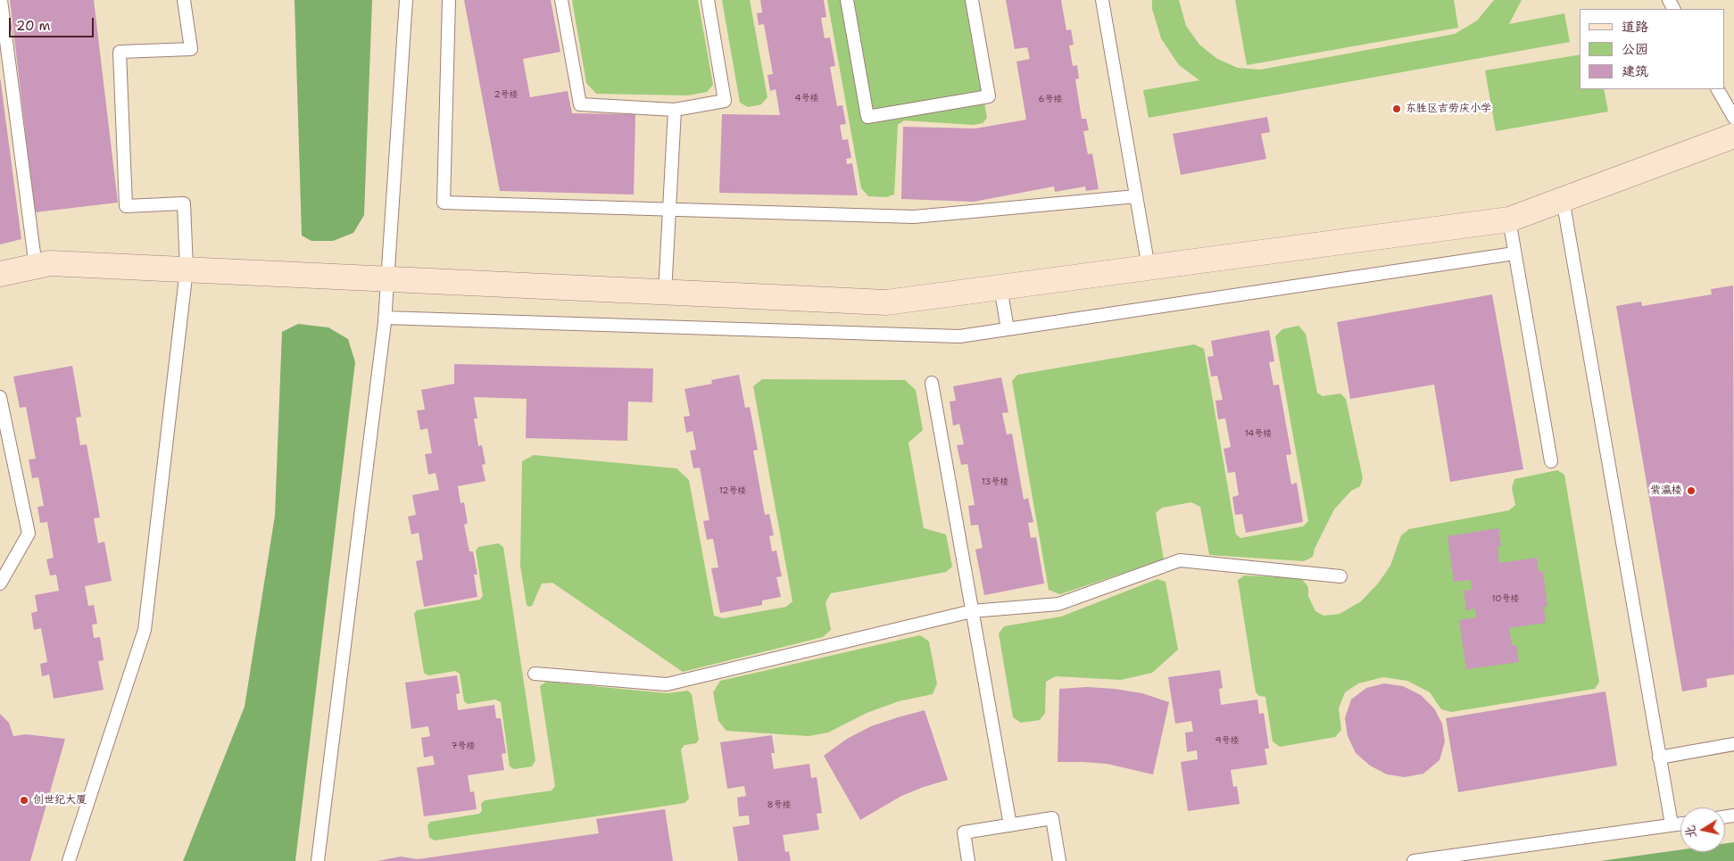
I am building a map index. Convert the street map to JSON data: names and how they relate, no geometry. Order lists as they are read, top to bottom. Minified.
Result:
{"places":["东胜区吉劳庆小学","紫瀛楼","创世纪大厦"],"house_numbers":["2号楼","4号楼","6号楼","14号楼","13号楼","12号楼","10号楼","9号楼","7号楼","8号楼"],"legend":["道路","公园","建筑"],"scale_bar":"20 m","north":"left"}
